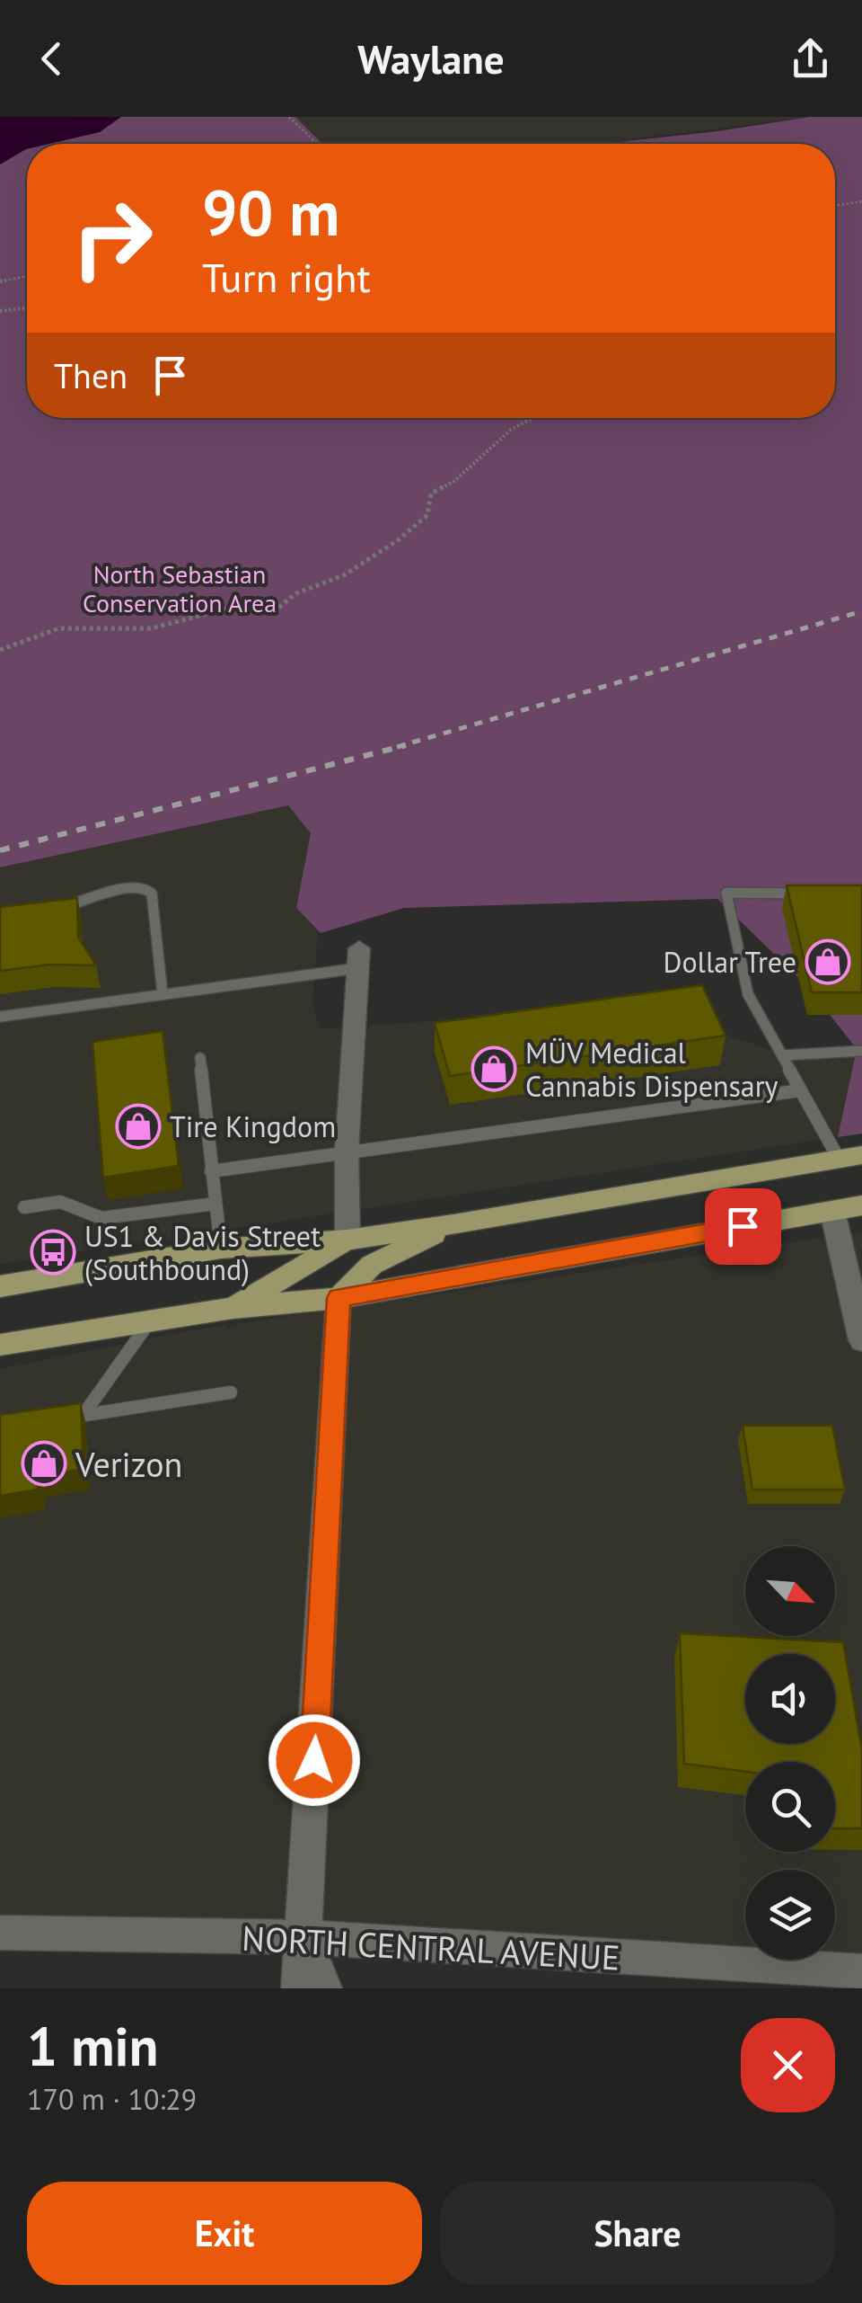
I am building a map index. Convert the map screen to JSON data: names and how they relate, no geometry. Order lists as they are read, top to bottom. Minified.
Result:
{"streets":{"street":["NORTH CENTRAL AVENUE"]},"parks":["North Sebastian Conservation Area"],"places":{"shop":["Dollar Tree","MÜV Medical Cannabis Dispensary","Tire Kingdom","Verizon"],"bus stop":["US1 & Davis Street (Southbound)"]},"north":"bottom right","page":{"header":"Waylane","turn":["90 m","Turn right"],"then":"Then","heading":["1 min","170 m · 10:29"],"buttons":["Exit","Share"]}}
